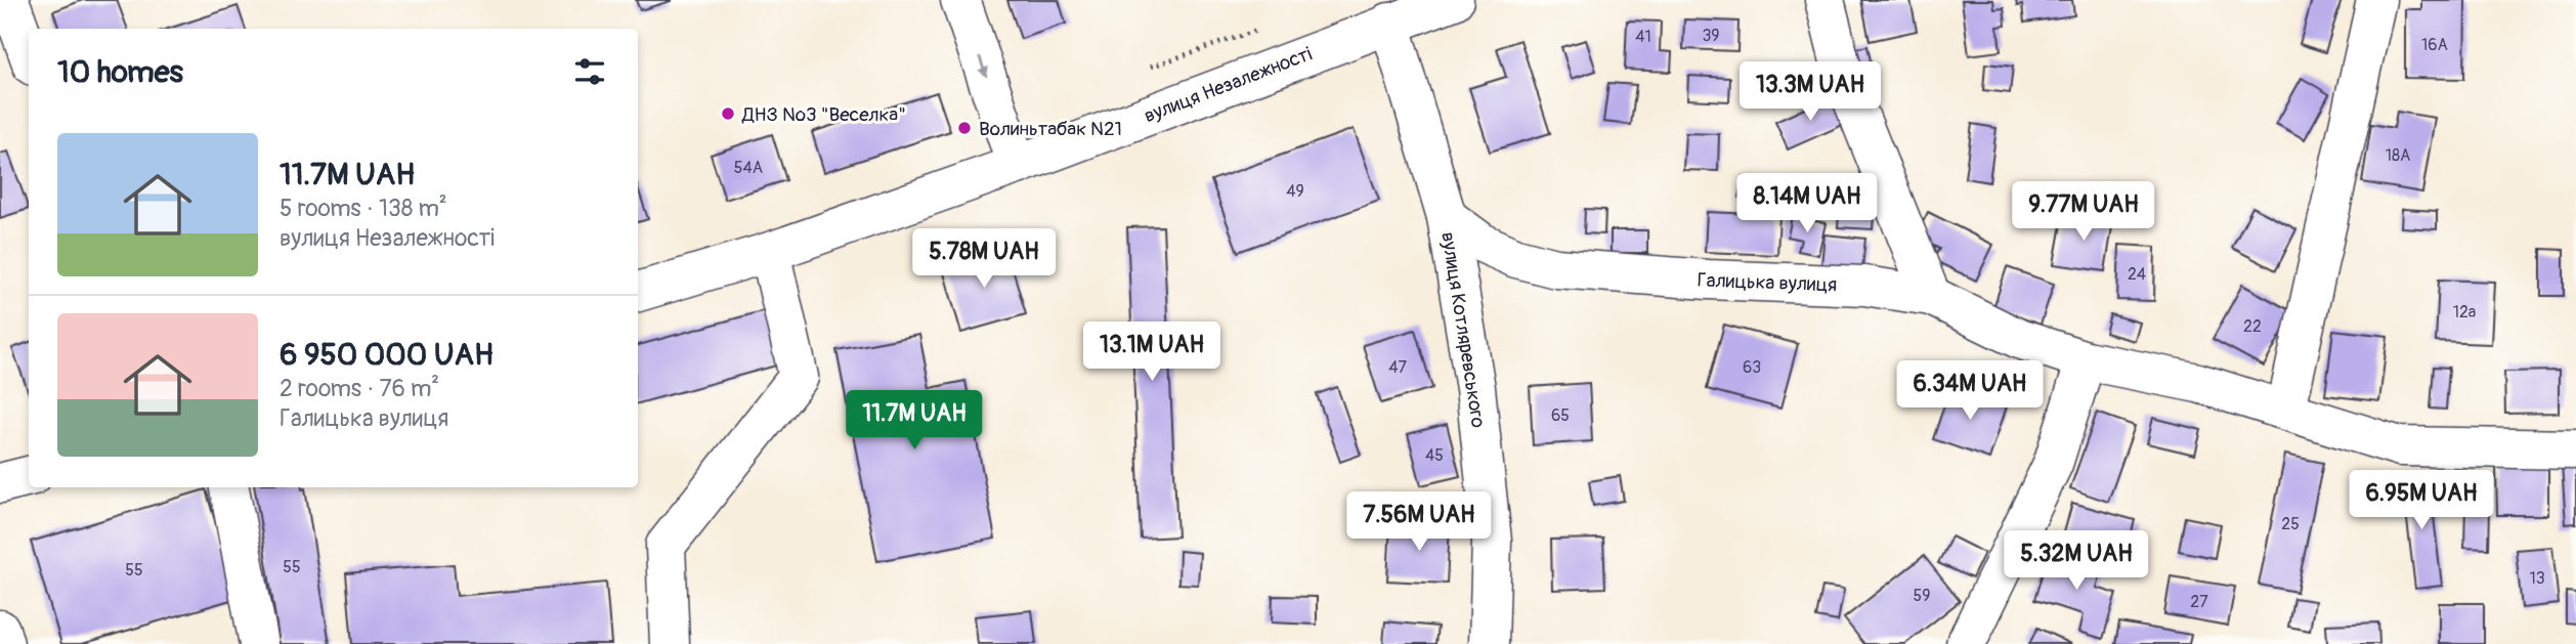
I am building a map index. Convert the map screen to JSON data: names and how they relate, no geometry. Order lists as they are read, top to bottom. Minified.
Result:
{"streets":{"street":["вулиця Незалежності","Галицька вулиця","вулиця Котляревського"]},"crossings":[["вулиця Незалежності","вулиця Котляревського"],["Галицька вулиця","вулиця Котляревського"]],"places":["ДНЗ №3 \"Веселка\"","Волиньтабак N21"],"house_numbers":["39","41","16А","18А","54А","49","24","12а","22","47","63","65","45","25","55","55","13","59","27"],"page":{"heading":"10 homes","price":["13.3M UAH","8.14M UAH","9.77M UAH","5.78M UAH","13.1M UAH","6.34M UAH","11.7M UAH","6.95M UAH","7.56M UAH","5.32M UAH"],"list":[{"name":"11.7M UAH","note":"5 rooms · 138 m² · вулиця Незалежності"},{"name":"6 950 000 UAH","note":"2 rooms · 76 m² · Галицька вулиця"}]}}
